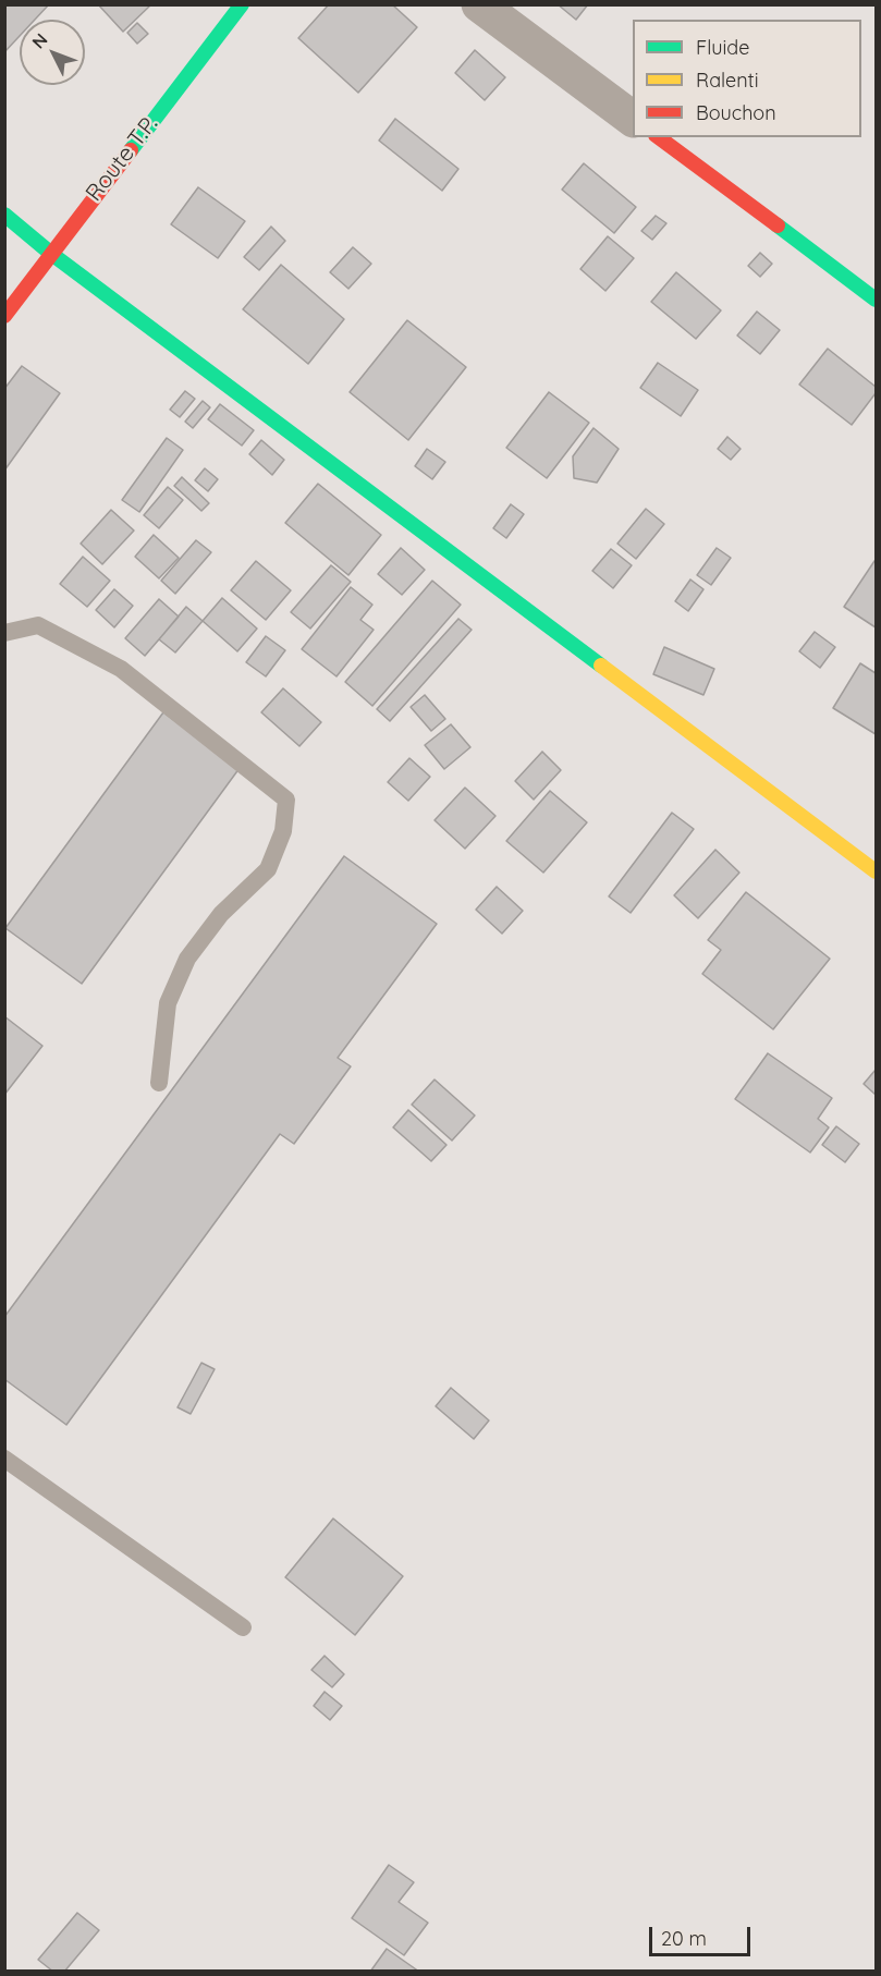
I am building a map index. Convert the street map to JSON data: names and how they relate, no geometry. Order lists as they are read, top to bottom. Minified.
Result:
{"streets":{"street":["Route T.P."]},"legend":["Fluide","Ralenti","Bouchon"],"scale_bar":"20 m","north":"top left"}
